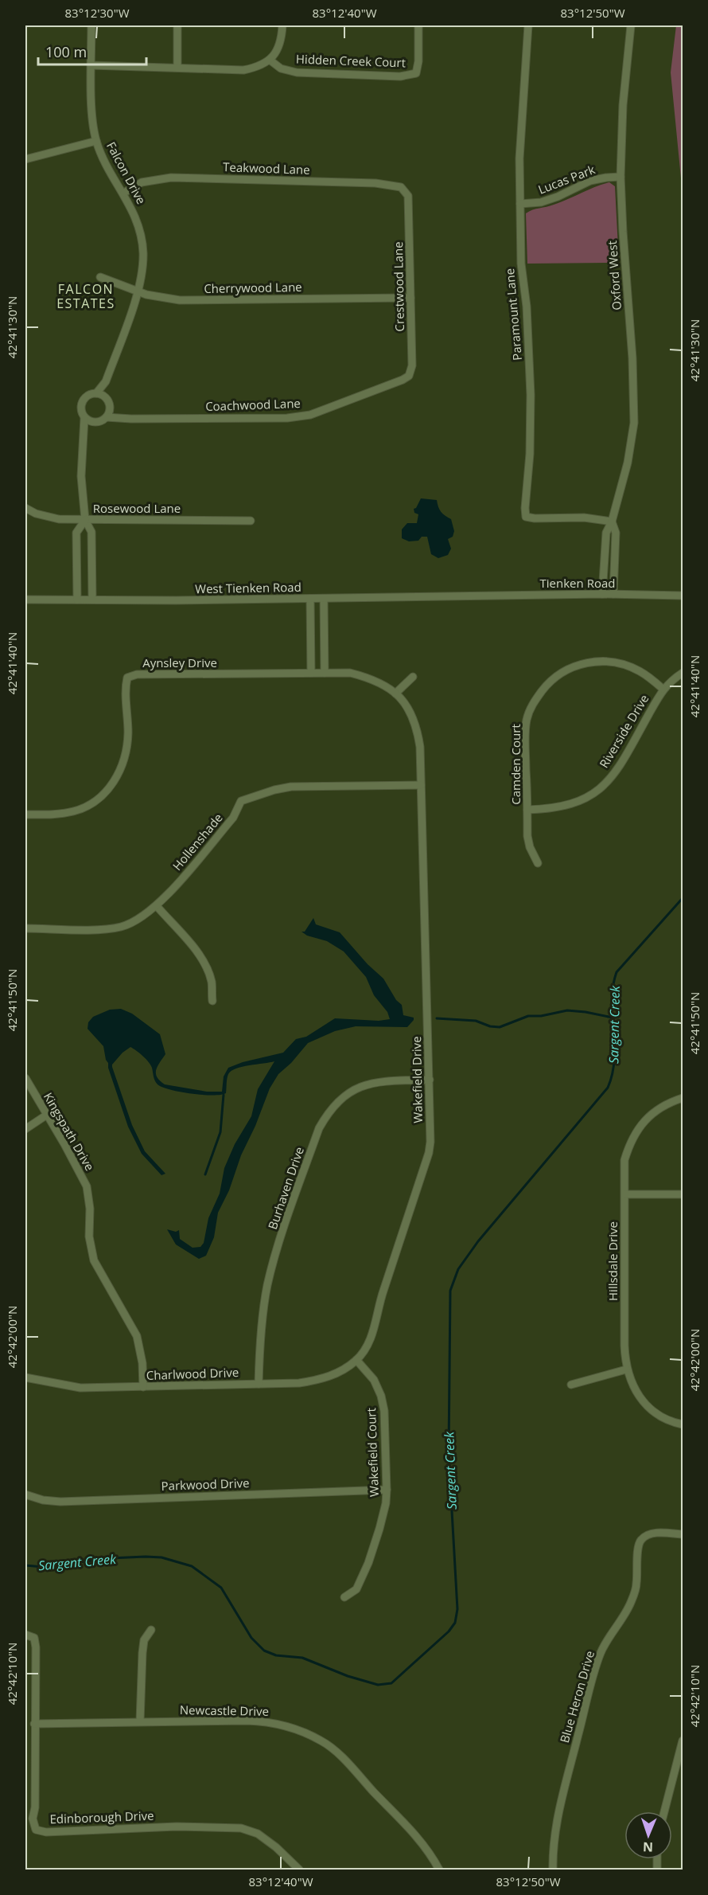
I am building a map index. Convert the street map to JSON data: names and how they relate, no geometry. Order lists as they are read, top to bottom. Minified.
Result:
{"streets":{"street":["Hidden Creek Court","Teakwood Lane","Falcon Drive","Lucas Park","Oxford West","Crestwood Lane","Cherrywood Lane","Paramount Lane","Coachwood Lane","Rosewood Lane","Tienken Road","West Tienken Road","Aynsley Drive","Riverside Drive","Camden Court","Hollenshade","Wakefield Drive","Kingspath Drive","Burhaven Drive","Hillsdale Drive","Charlwood Drive","Wakefield Court","Parkwood Drive","Blue Heron Drive","Newcastle Drive","Edinborough Drive"]},"crossings":[["Teakwood Lane","Falcon Drive"],["Teakwood Lane","Crestwood Lane"],["Falcon Drive","Cherrywood Lane"],["Falcon Drive","Coachwood Lane"],["Lucas Park","Oxford West"],["Lucas Park","Paramount Lane"],["Oxford West","Paramount Lane"],["Oxford West","Tienken Road"],["Crestwood Lane","Cherrywood Lane"],["Crestwood Lane","Coachwood Lane"],["Tienken Road","West Tienken Road"],["Aynsley Drive","Wakefield Drive"],["Riverside Drive","Camden Court"],["Hollenshade","Wakefield Drive"],["Wakefield Drive","Burhaven Drive"],["Wakefield Drive","Charlwood Drive"],["Wakefield Drive","Wakefield Court"],["Kingspath Drive","Charlwood Drive"],["Burhaven Drive","Charlwood Drive"],["Charlwood Drive","Wakefield Court"],["Wakefield Court","Parkwood Drive"],["Newcastle Drive","Edinborough Drive"]],"districts":["FALCON ESTATES"],"water":["Sargent Creek"],"scale_bar":"100 m","north":"bottom","coordinates":["83°12'30\"W","83°12'40\"W","83°12'50\"W","42°41'30\"N","42°41'40\"N","42°41'50\"N","42°42'00\"N","42°42'10\"N"]}
